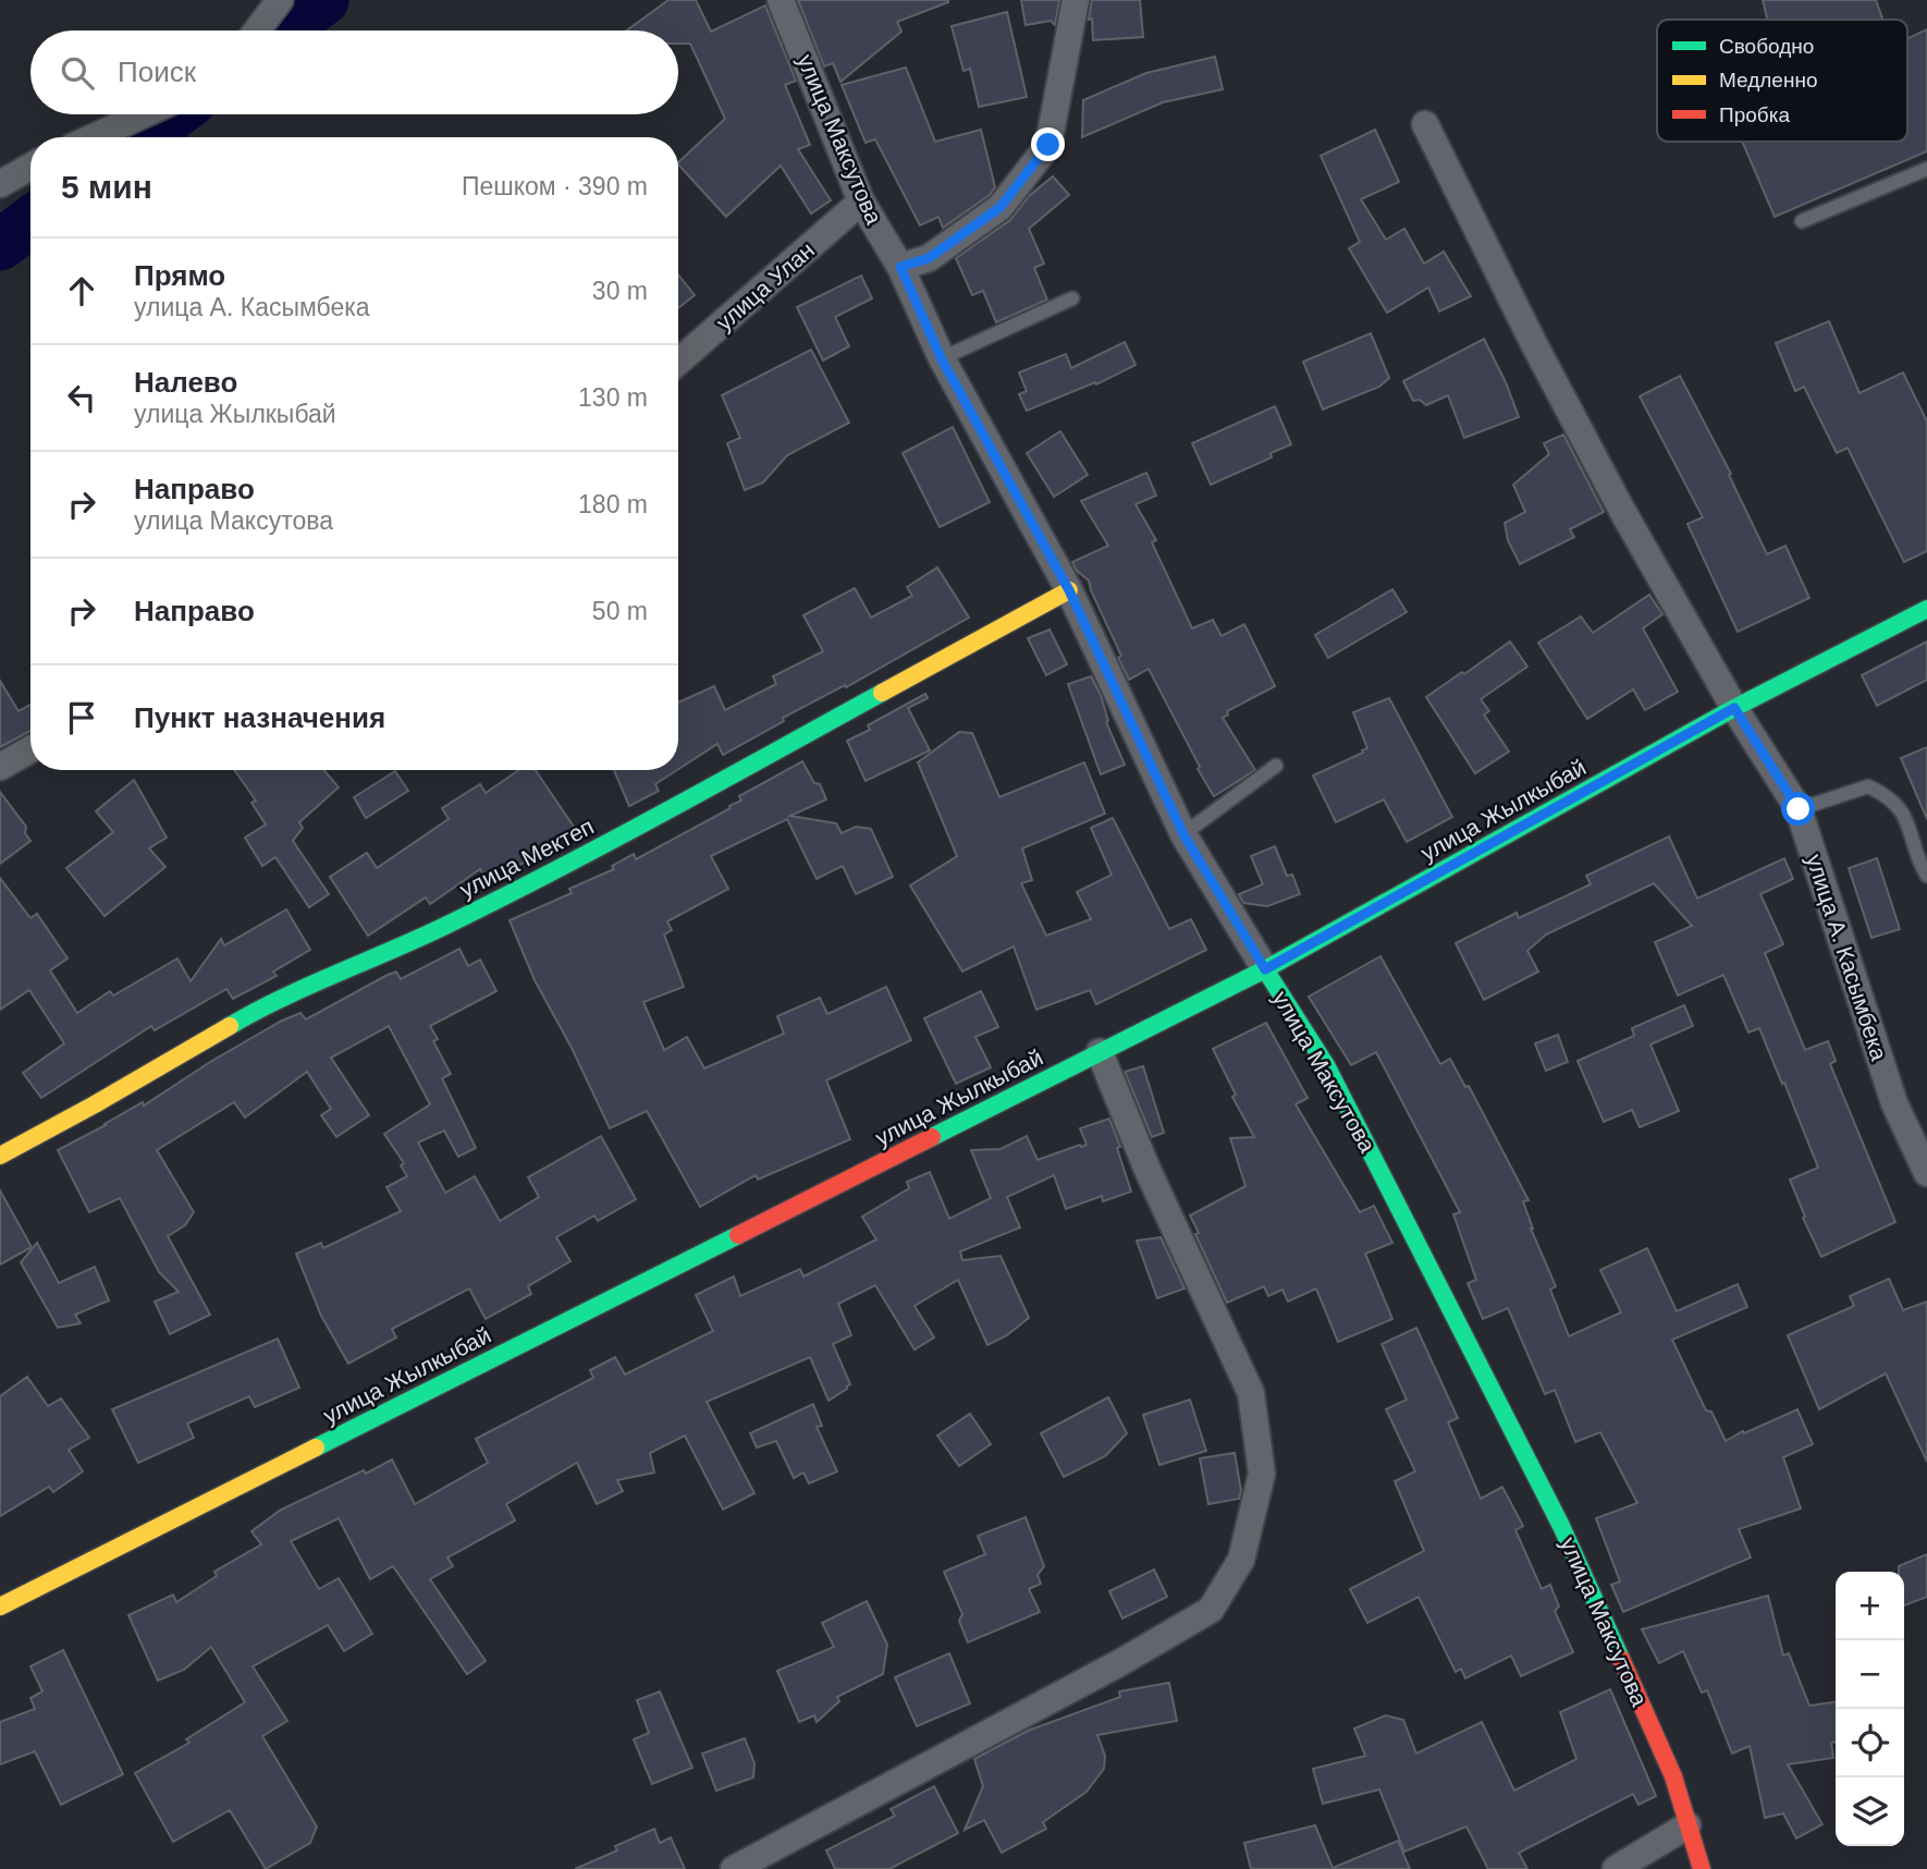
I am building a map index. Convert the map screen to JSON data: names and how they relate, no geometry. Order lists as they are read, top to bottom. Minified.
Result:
{"streets":{"street":["улица Максутова","улица Улан","улица Жылкыбай","улица Мектеп","улица А. Касымбека"]},"crossings":[["улица Максутова","улица Улан"],["улица Максутова","улица Жылкыбай"],["улица Максутова","улица Мектеп"],["улица Жылкыбай","улица А. Касымбека"]],"legend":["Свободно","Медленно","Пробка"],"page":{"search":"Поиск","heading":["5 мин","Пешком · 390 m"],"list":[["Прямо","улица А. Касымбека","30 m"],["Налево","улица Жылкыбай","130 m"],["Направо","улица Максутова","180 m"],["Направо","50 m"],"Пункт назначения"],"map_buttons":["+","−"]}}
